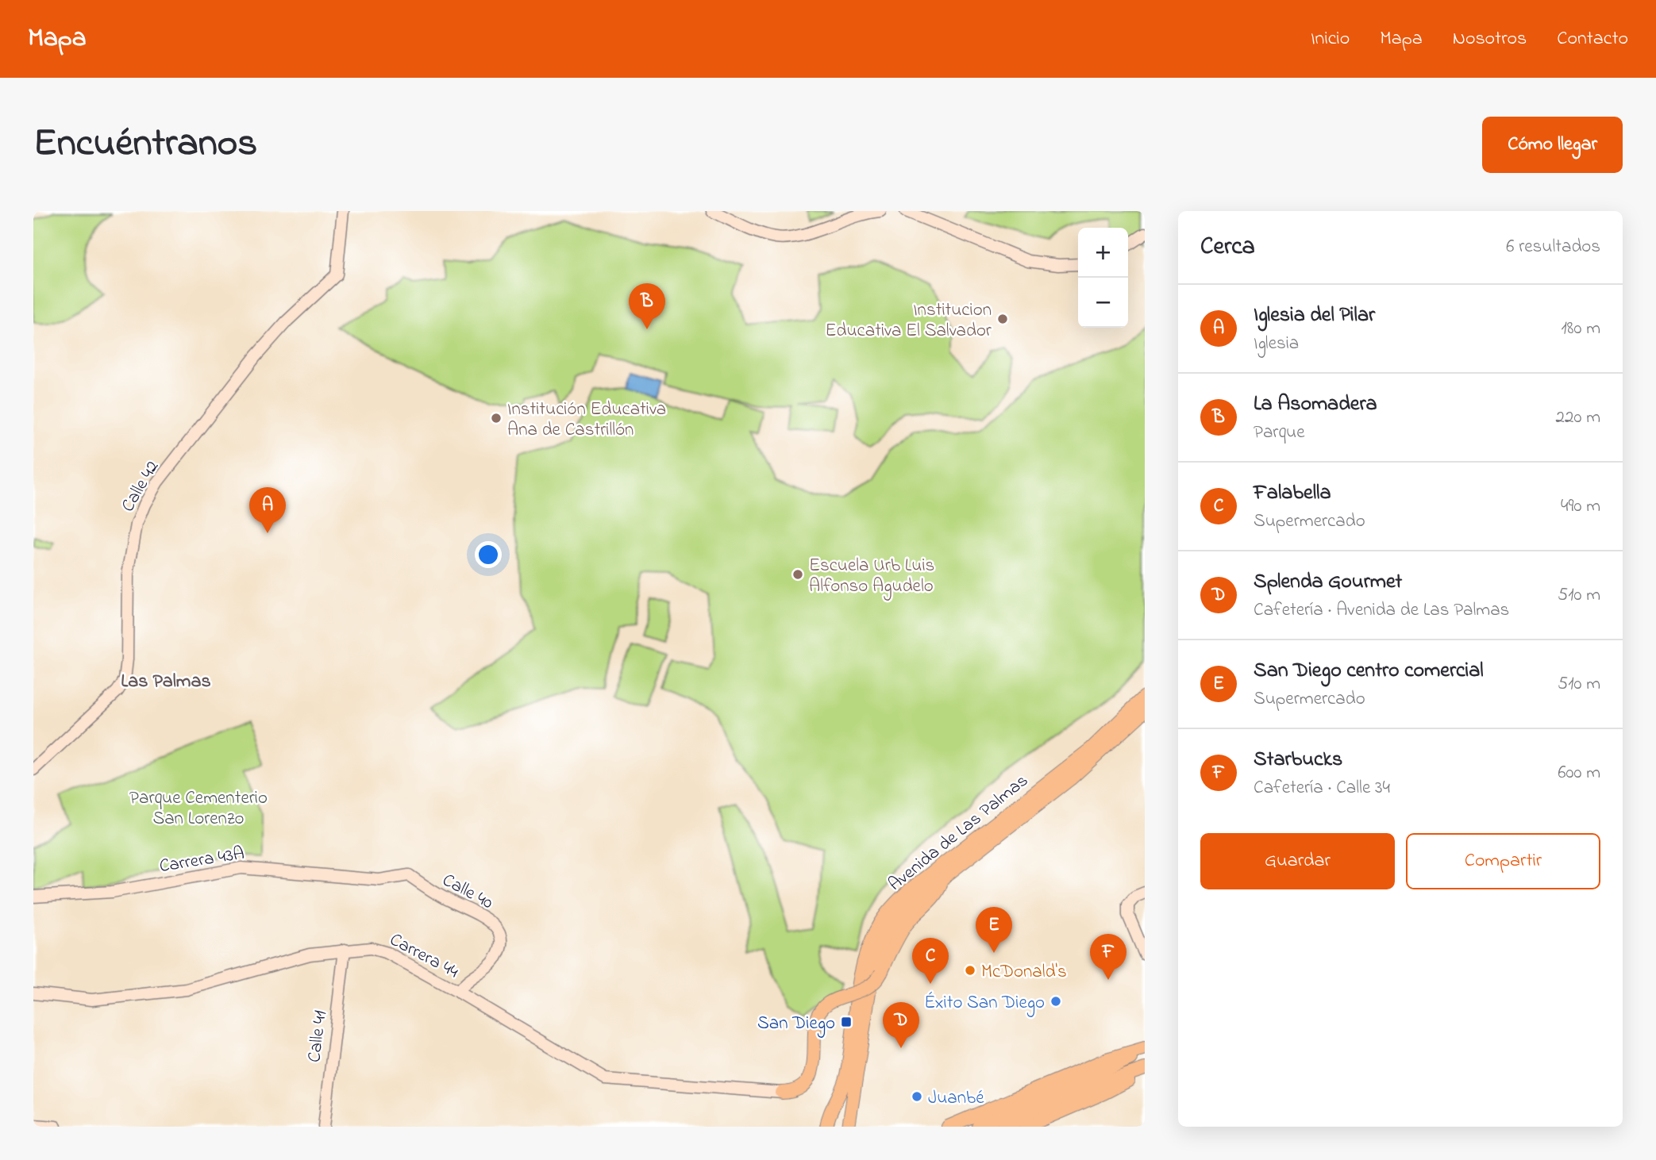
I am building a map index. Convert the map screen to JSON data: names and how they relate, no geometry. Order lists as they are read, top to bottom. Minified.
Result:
{"streets":{"main road":["Avenida de Las Palmas"],"street":["Calle 42","Carrera 43A","Calle 40","Carrera 44","Calle 41"]},"crossings":[["Carrera 43A","Calle 40"],["Calle 40","Carrera 44"],["Carrera 44","Calle 41"]],"districts":["Las Palmas"],"parks":["Parque Cementerio San Lorenzo"],"places":{"other":["Institucion Educativa El Salvador","Institución Educativa Ana de Castrillón","Escuela Urb Luis Alfonso Agudelo","McDonald's","Éxito San Diego","Juanbé"],"transit":["San Diego"]},"page":{"header":"Mapa","nav":["Inicio","Mapa","Nosotros","Contacto"],"title":"Encuéntranos","buttons":["Cómo llegar",["Guardar","Compartir"]],"heading":["Cerca","6 resultados"],"map_buttons":["+","−"],"pins":["B","A","E","F","C","D"],"list":[{"mark":"A","name":"Iglesia del Pilar","note":"Iglesia","value":"180 m"},{"mark":"B","name":"La Asomadera","note":"Parque","value":"220 m"},{"mark":"C","name":"Falabella","note":"Supermercado","value":"490 m"},{"mark":"D","name":"Splenda Gourmet","note":"Cafetería · Avenida de Las Palmas","value":"510 m"},{"mark":"E","name":"San Diego centro comercial","note":"Supermercado","value":"510 m"},{"mark":"F","name":"Starbucks","note":"Cafetería · Calle 34","value":"600 m"}]}}
